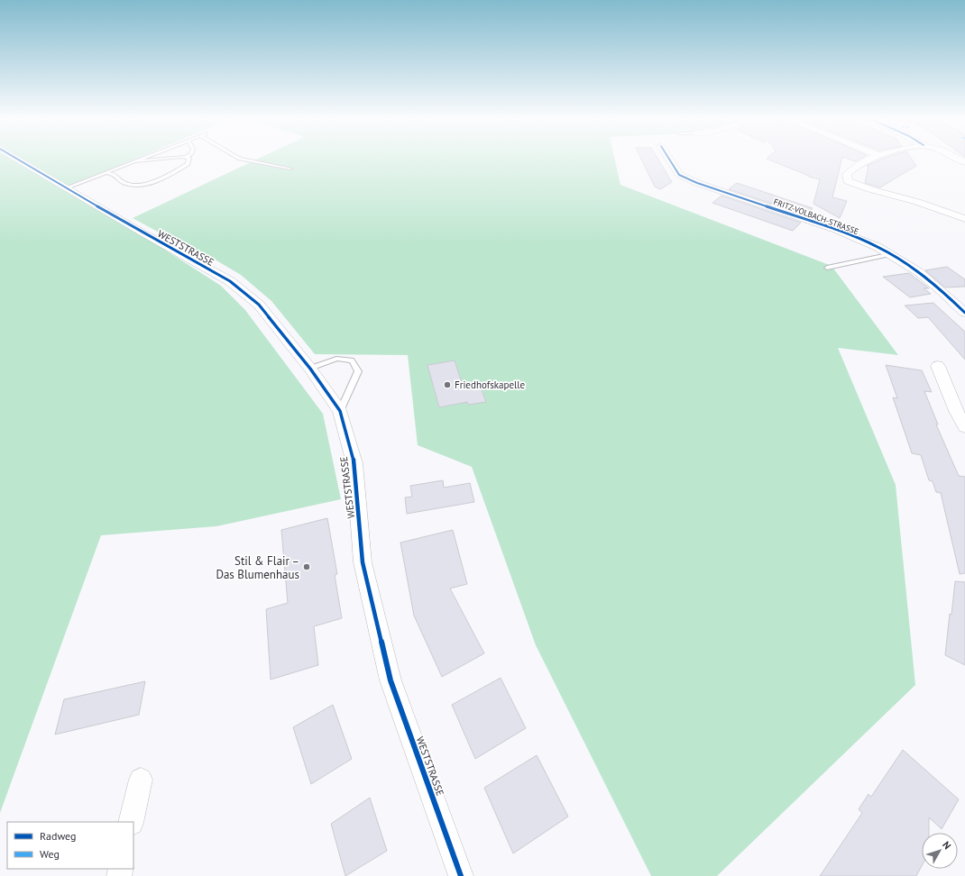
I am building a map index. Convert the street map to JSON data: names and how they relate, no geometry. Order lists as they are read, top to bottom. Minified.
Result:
{"streets":{"street":["FRITZ-VOLBACH-STRASSE","WESTSTRASSE"]},"places":["Friedhofskapelle","Stil & Flair – Das Blumenhaus"],"legend":["Radweg","Weg"],"north":"top right"}
